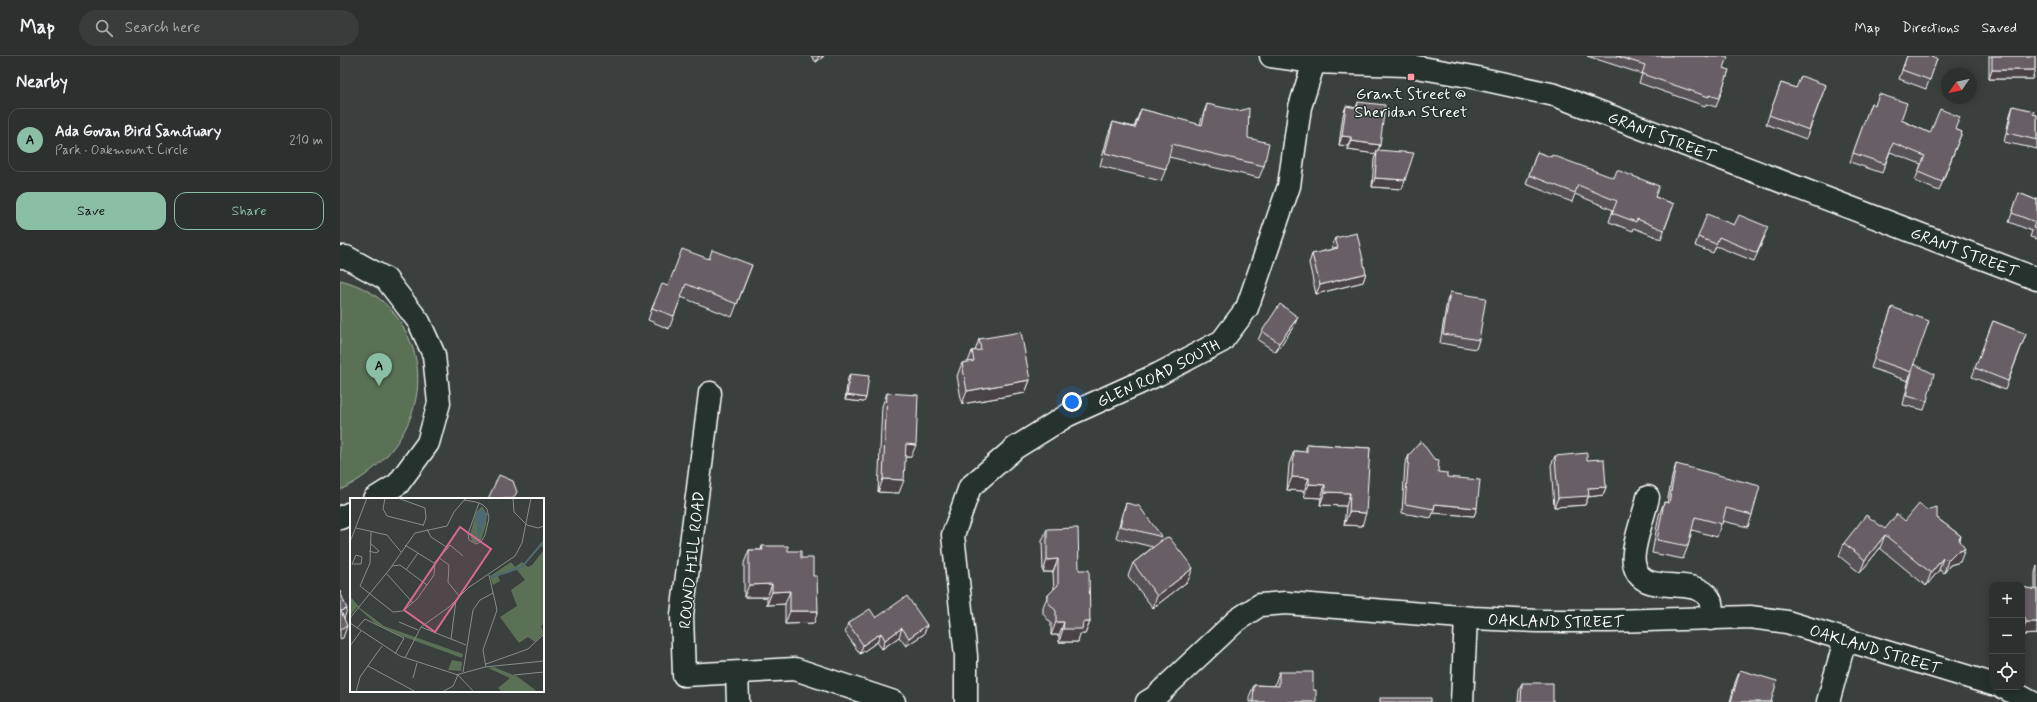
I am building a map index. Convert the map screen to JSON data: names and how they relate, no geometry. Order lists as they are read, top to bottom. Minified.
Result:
{"streets":{"street":["GRANT STREET","GLEN ROAD SOUTH","ROUND HILL ROAD","OAKLAND STREET"]},"crossings":[["GRANT STREET","GLEN ROAD SOUTH"]],"places":{"transit":["Grant Street @ Sheridan Street"]},"north":"bottom left","page":{"header":"Map","search":"Search here","nav":["Map","Directions","Saved"],"heading":"Nearby","list":[{"mark":"A","name":"Ada Govan Bird Sanctuary","note":"Park · Oakmount Circle","value":"210 m"}],"buttons":["Save","Share"],"pins":"A","map_buttons":["+","−"]}}
